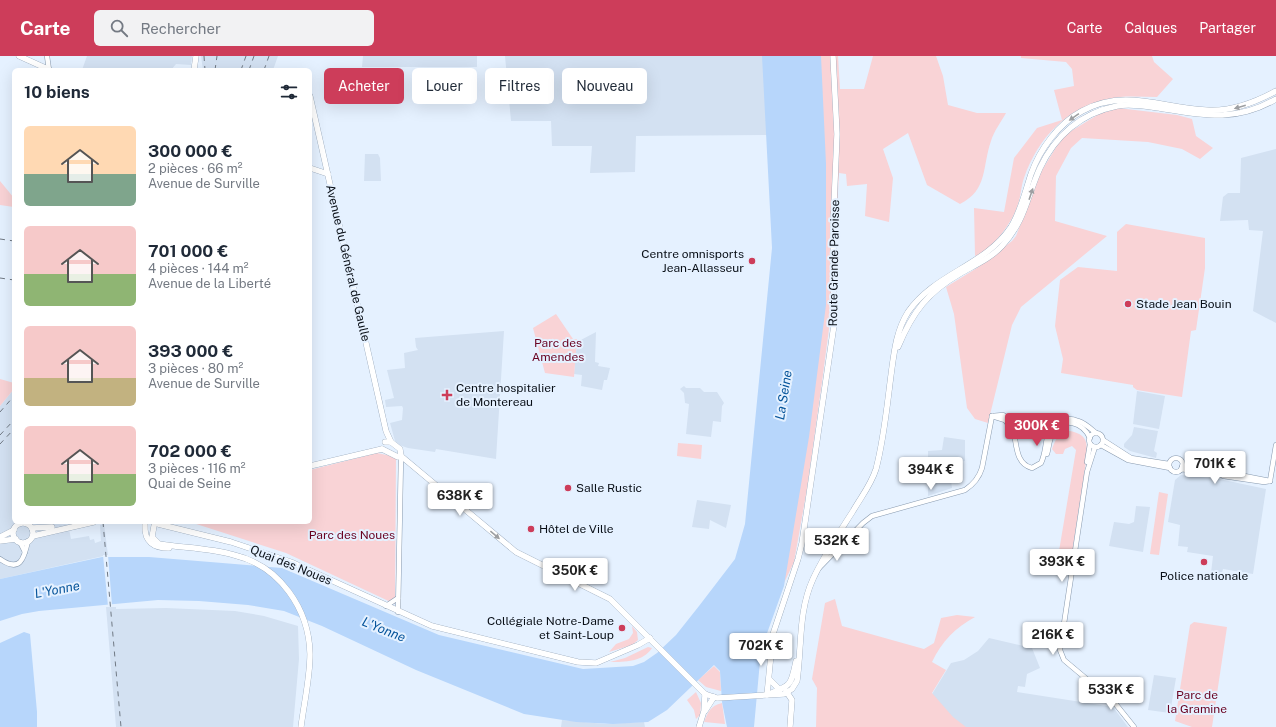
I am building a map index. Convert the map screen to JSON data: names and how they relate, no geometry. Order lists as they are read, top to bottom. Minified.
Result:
{"streets":{"main road":["Avenue du Général de Gaulle","Route Grande Paroisse","Quai des Noues"]},"water":["La Seine","L'Yonne"],"parks":["Parc des Amendes","Parc des Noues","Parc de la Gramine"],"places":{"other":["Centre omnisports Jean-Allasseur","Stade Jean Bouin","Salle Rustic","Hôtel de Ville","Police nationale","Collégiale Notre-Dame et Saint-Loup"],"health":["Centre hospitalier de Montereau"]},"page":{"header":"Carte","search":"Rechercher","nav":["Carte","Calques","Partager"],"chip":["Acheter","Louer","Filtres","Nouveau"],"heading":"10 biens","list":[{"name":"300 000 €","note":"2 pièces · 66 m² · Avenue de Surville"},{"name":"701 000 €","note":"4 pièces · 144 m² · Avenue de la Liberté"},{"name":"393 000 €","note":"3 pièces · 80 m² · Avenue de Surville"},{"name":"702 000 €","note":"3 pièces · 116 m² · Quai de Seine"}],"price":["300K €","701K €","394K €","638K €","532K €","393K €","350K €","216K €","702K €","533K €"]}}
